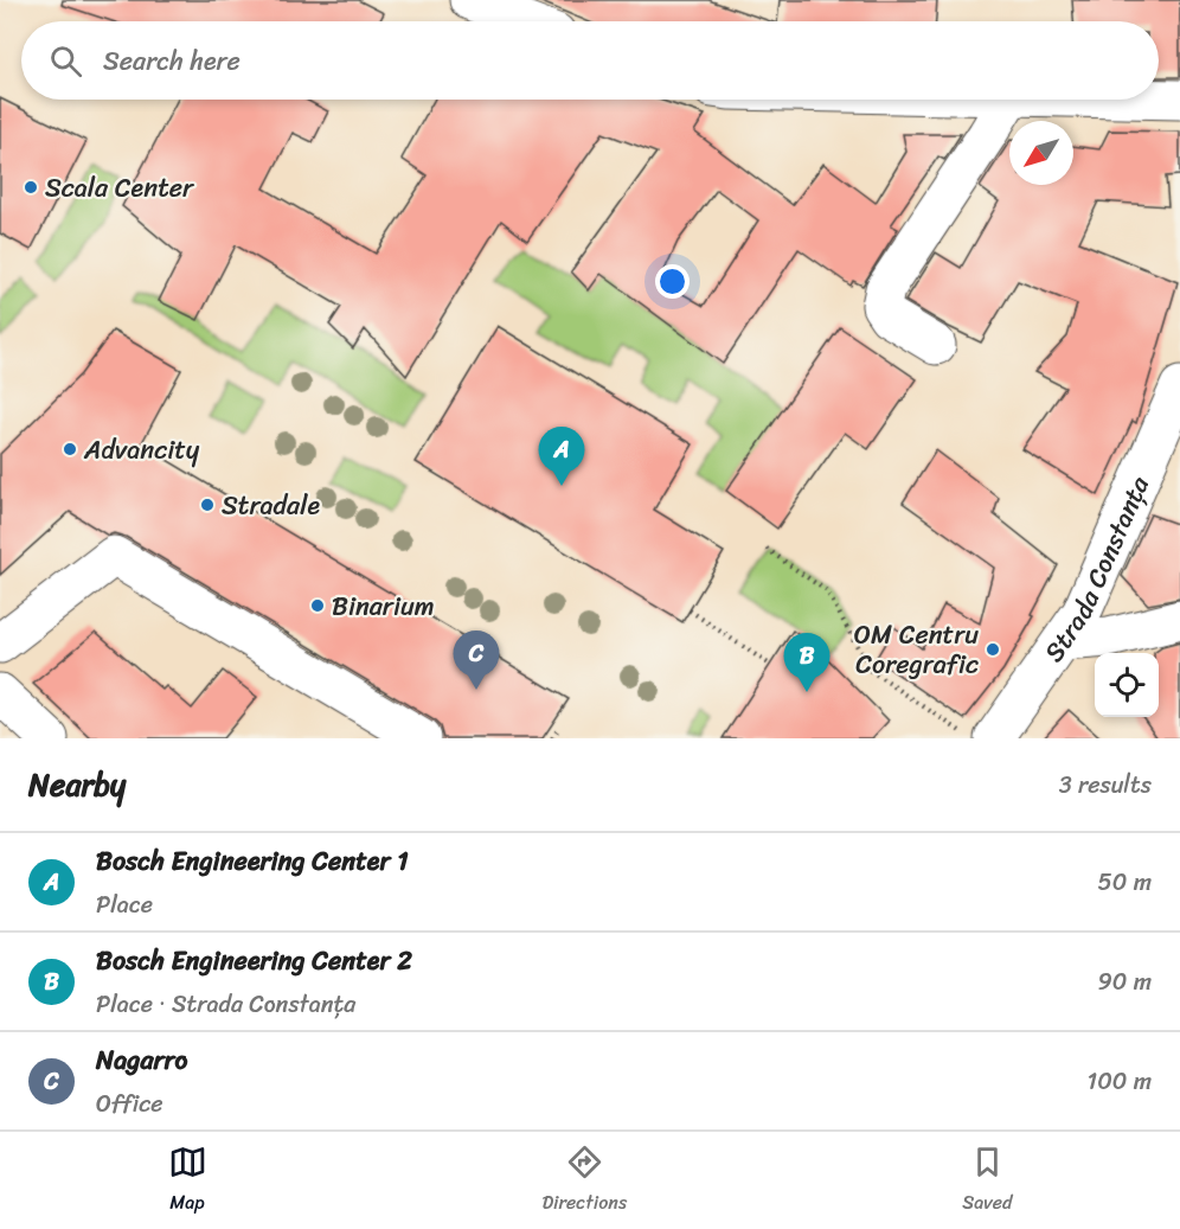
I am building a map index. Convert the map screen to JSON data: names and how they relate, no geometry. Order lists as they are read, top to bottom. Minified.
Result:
{"streets":{"street":["Strada Constanța"]},"places":["Scala Center","Advancity","Stradale","Binarium","OM Centru Coregrafic"],"north":"bottom left","page":{"search":"Search here","pins":["A","C","B"],"heading":["Nearby","3 results"],"list":[{"mark":"A","name":"Bosch Engineering Center 1","note":"Place","value":"50 m"},{"mark":"B","name":"Bosch Engineering Center 2","note":"Place · Strada Constanța","value":"90 m"},{"mark":"C","name":"Nagarro","note":"Office","value":"100 m"}],"nav":["Map","Directions","Saved"]}}
